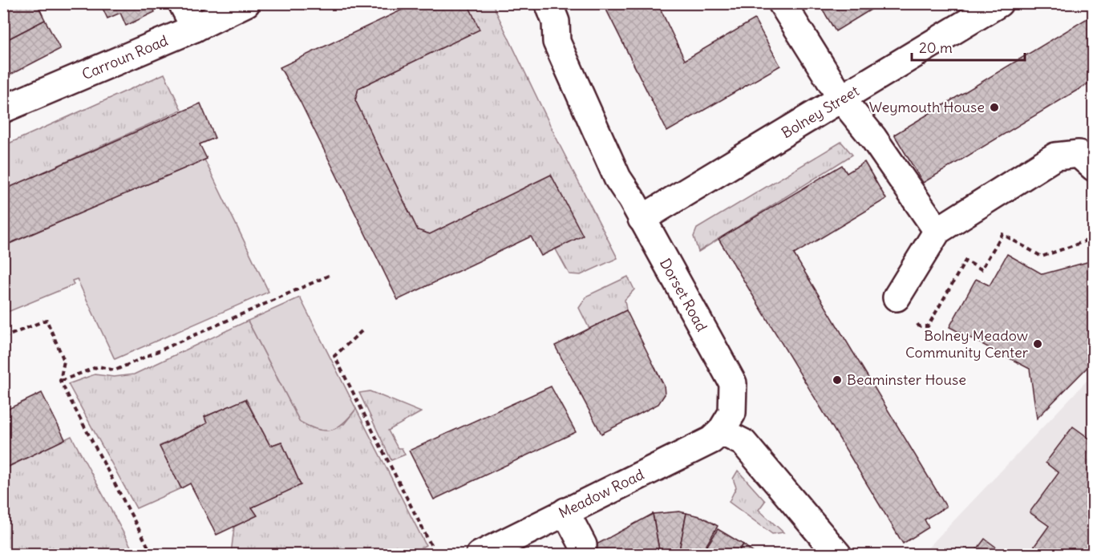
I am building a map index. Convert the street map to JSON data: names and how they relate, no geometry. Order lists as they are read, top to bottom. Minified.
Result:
{"streets":{"street":["Carroun Road","Bolney Street","Dorset Road","Meadow Road"]},"crossings":[["Bolney Street","Dorset Road"],["Dorset Road","Meadow Road"]],"places":["Weymouth House","Bolney Meadow Community Center","Beaminster House"],"scale_bar":"20 m"}
